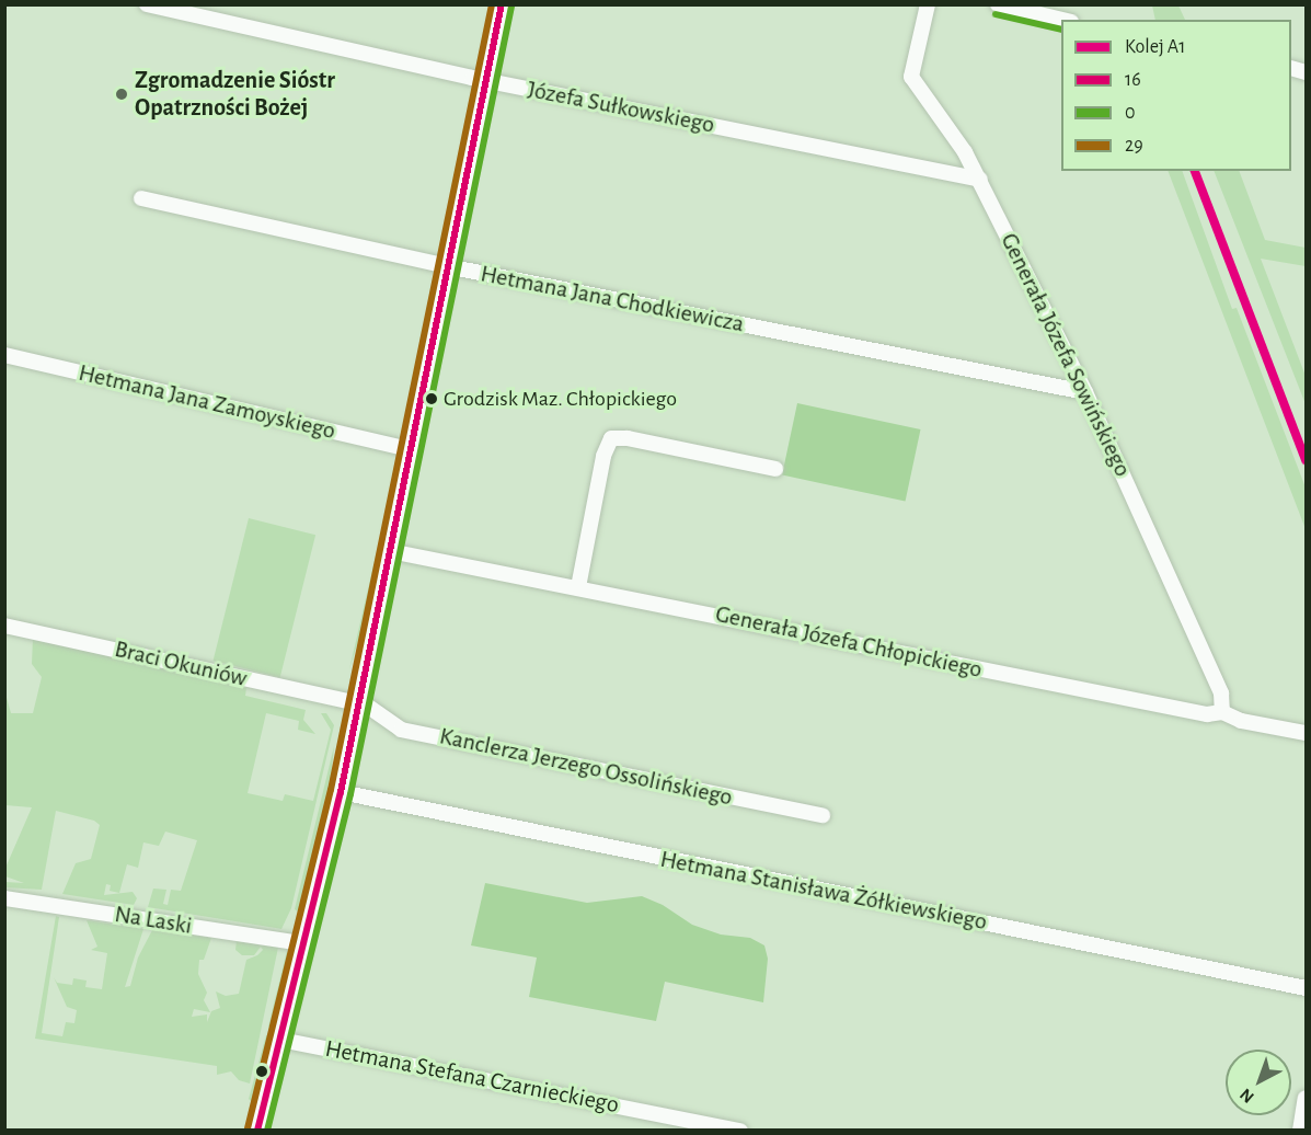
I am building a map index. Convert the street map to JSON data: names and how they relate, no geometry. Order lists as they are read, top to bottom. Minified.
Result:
{"streets":{"street":["Józefa Sułkowskiego","Hetmana Jana Chodkiewicza","Generała Józefa Sowińskiego","Hetmana Jana Zamoyskiego","Generała Józefa Chłopickiego","Braci Okuniów","Kanclerza Jerzego Ossolińskiego","Hetmana Stanisława Żółkiewskiego","Na Laski","Hetmana Stefana Czarnieckiego"]},"crossings":[["Józefa Sułkowskiego","Generała Józefa Sowińskiego"],["Hetmana Jana Chodkiewicza","Generała Józefa Sowińskiego"],["Generała Józefa Sowińskiego","Generała Józefa Chłopickiego"],["Braci Okuniów","Kanclerza Jerzego Ossolińskiego"]],"places":["Zgromadzenie Sióstr Opatrzności Bożej","Grodzisk Maz. Chłopickiego"],"lines":["transit line 16","transit line 29","transit line 0","rail line A1"],"legend":["Kolej A1","16","0","29"],"north":"bottom left"}
